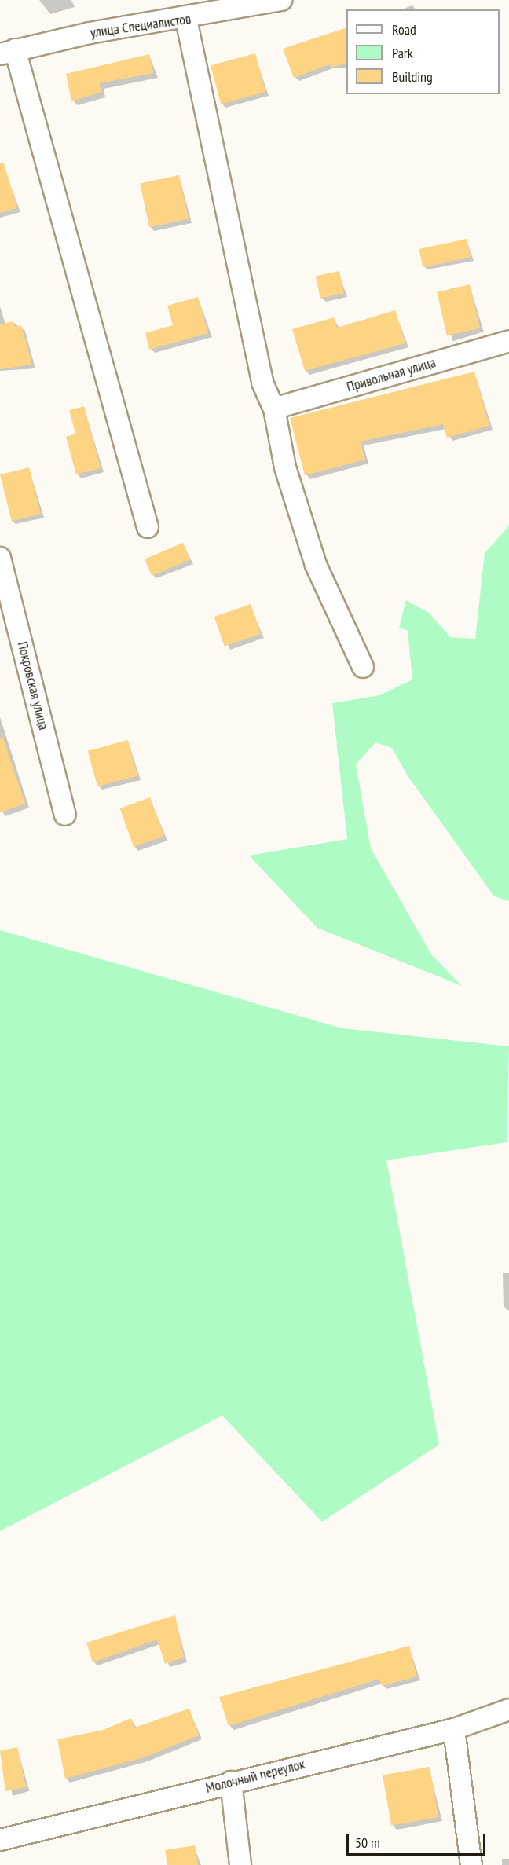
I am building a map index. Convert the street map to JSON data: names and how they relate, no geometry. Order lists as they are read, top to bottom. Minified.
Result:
{"streets":{"street":["улица Специалистов","Привольная улица","Покровская улица","Молочный переулок"]},"legend":["Road","Park","Building"],"scale_bar":"50 m"}
